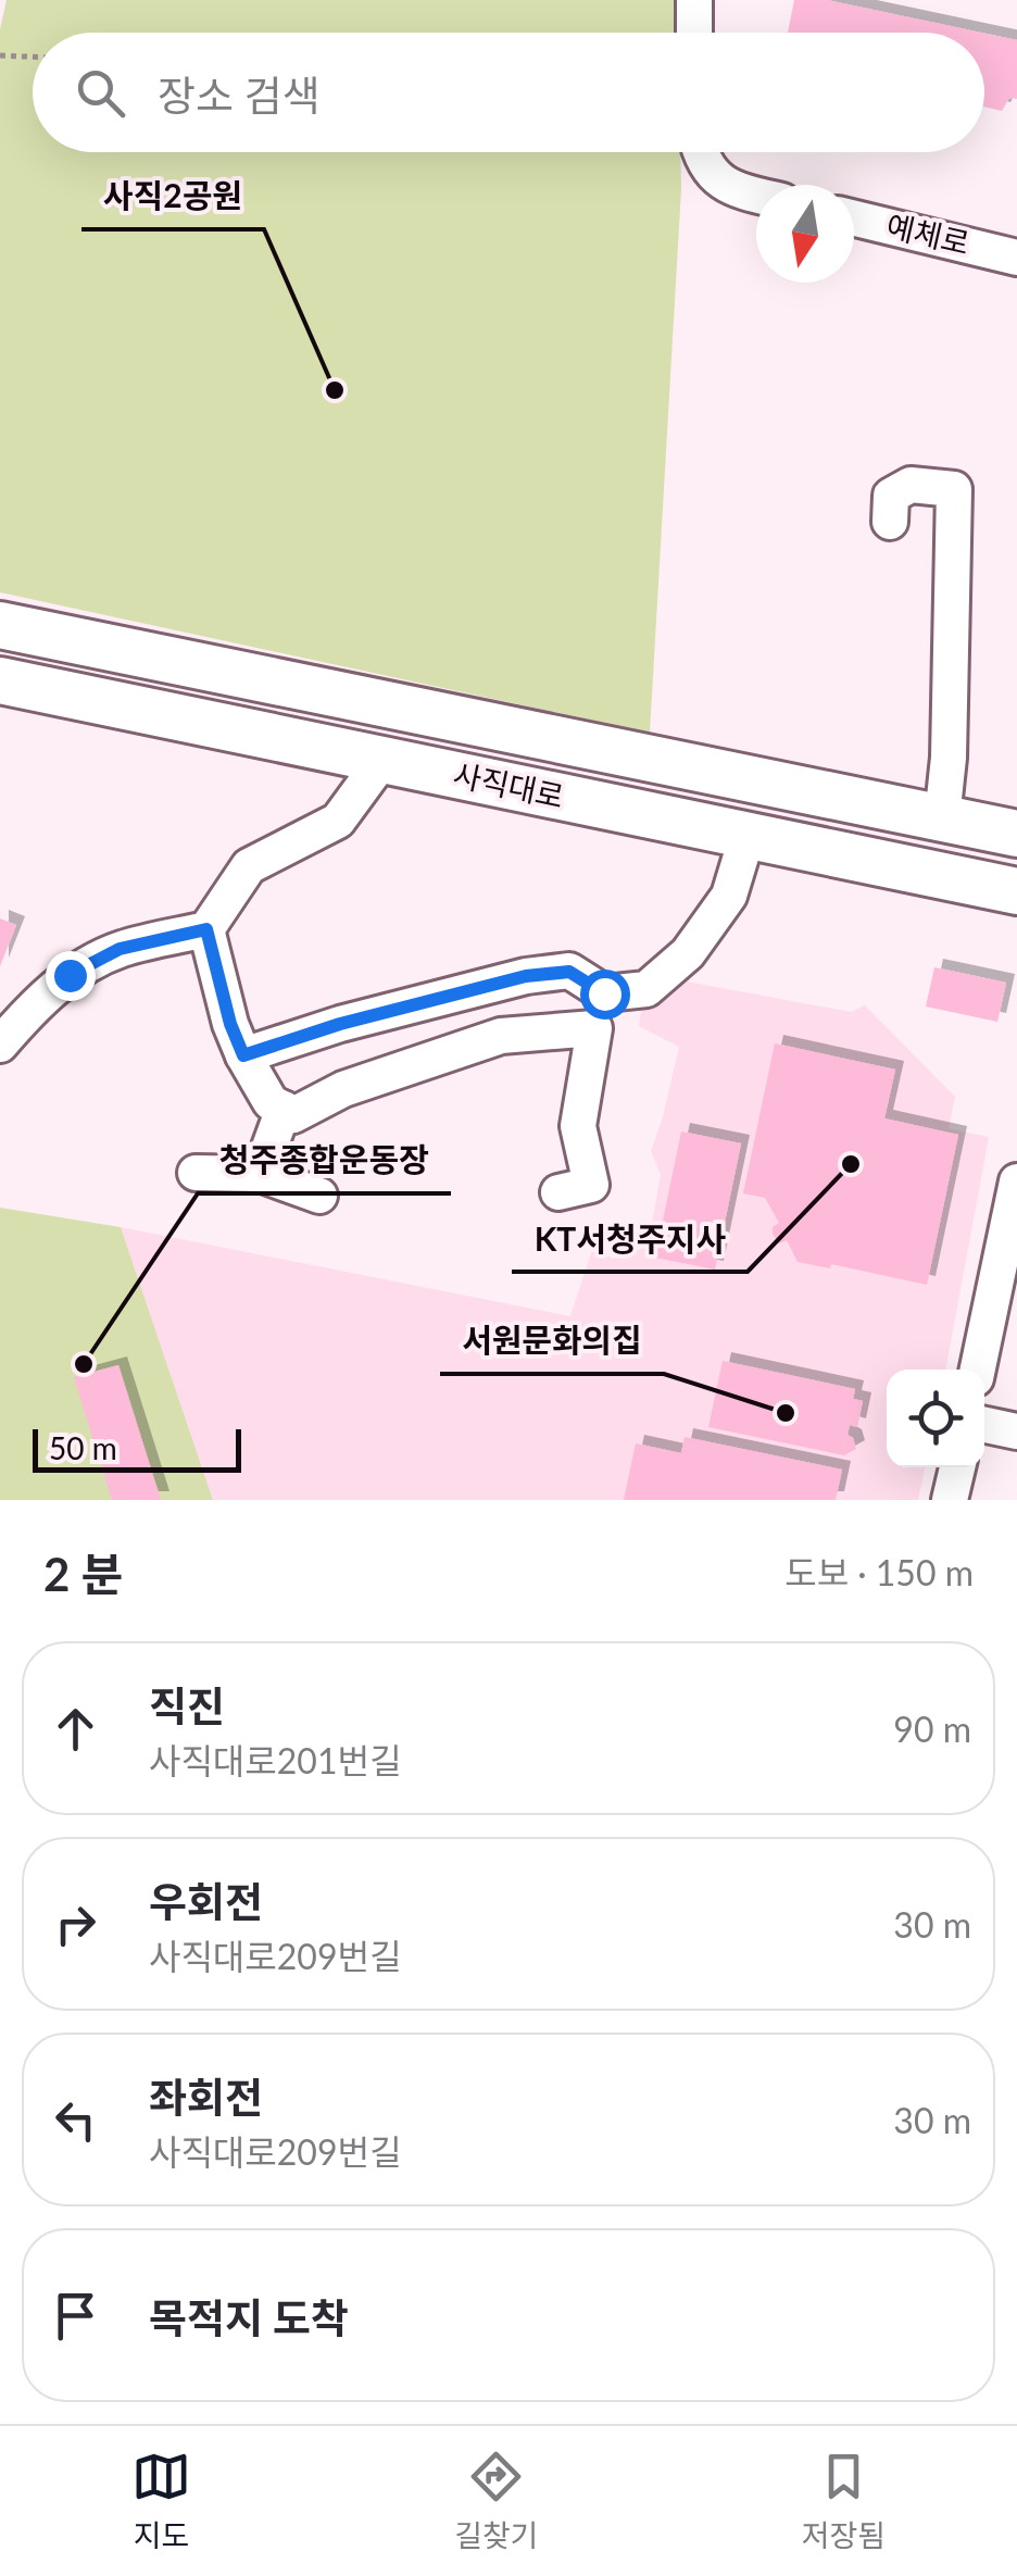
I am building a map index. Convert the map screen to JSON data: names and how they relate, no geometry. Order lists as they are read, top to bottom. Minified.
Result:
{"streets":{"main road":["사직대로"],"street":["예체로"]},"places":["사직2공원","KT서청주지사","청주종합운동장","서원문화의집"],"scale_bar":"50 m","north":"bottom","page":{"search":"장소 검색","scale":"50 m","heading":["2 분","도보 · 150 m"],"list":[["직진","사직대로201번길","90 m"],["우회전","사직대로209번길","30 m"],["좌회전","사직대로209번길","30 m"],"목적지 도착"],"nav":["지도","길찾기","저장됨"]}}
